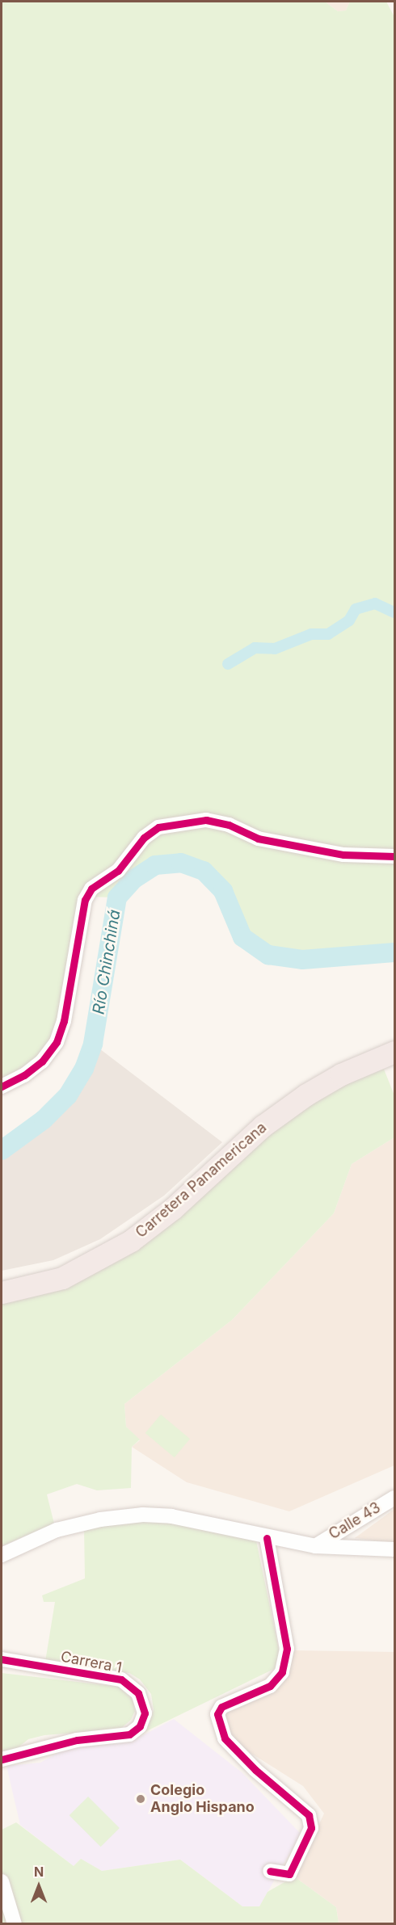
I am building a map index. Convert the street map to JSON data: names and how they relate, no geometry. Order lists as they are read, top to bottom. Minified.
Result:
{"streets":{"highway":["Carretera Panamericana"],"street":["Calle 43","Carrera 1"]},"water":["Río Chinchiná"],"places":["Colegio Anglo Hispano"],"north":"top"}
